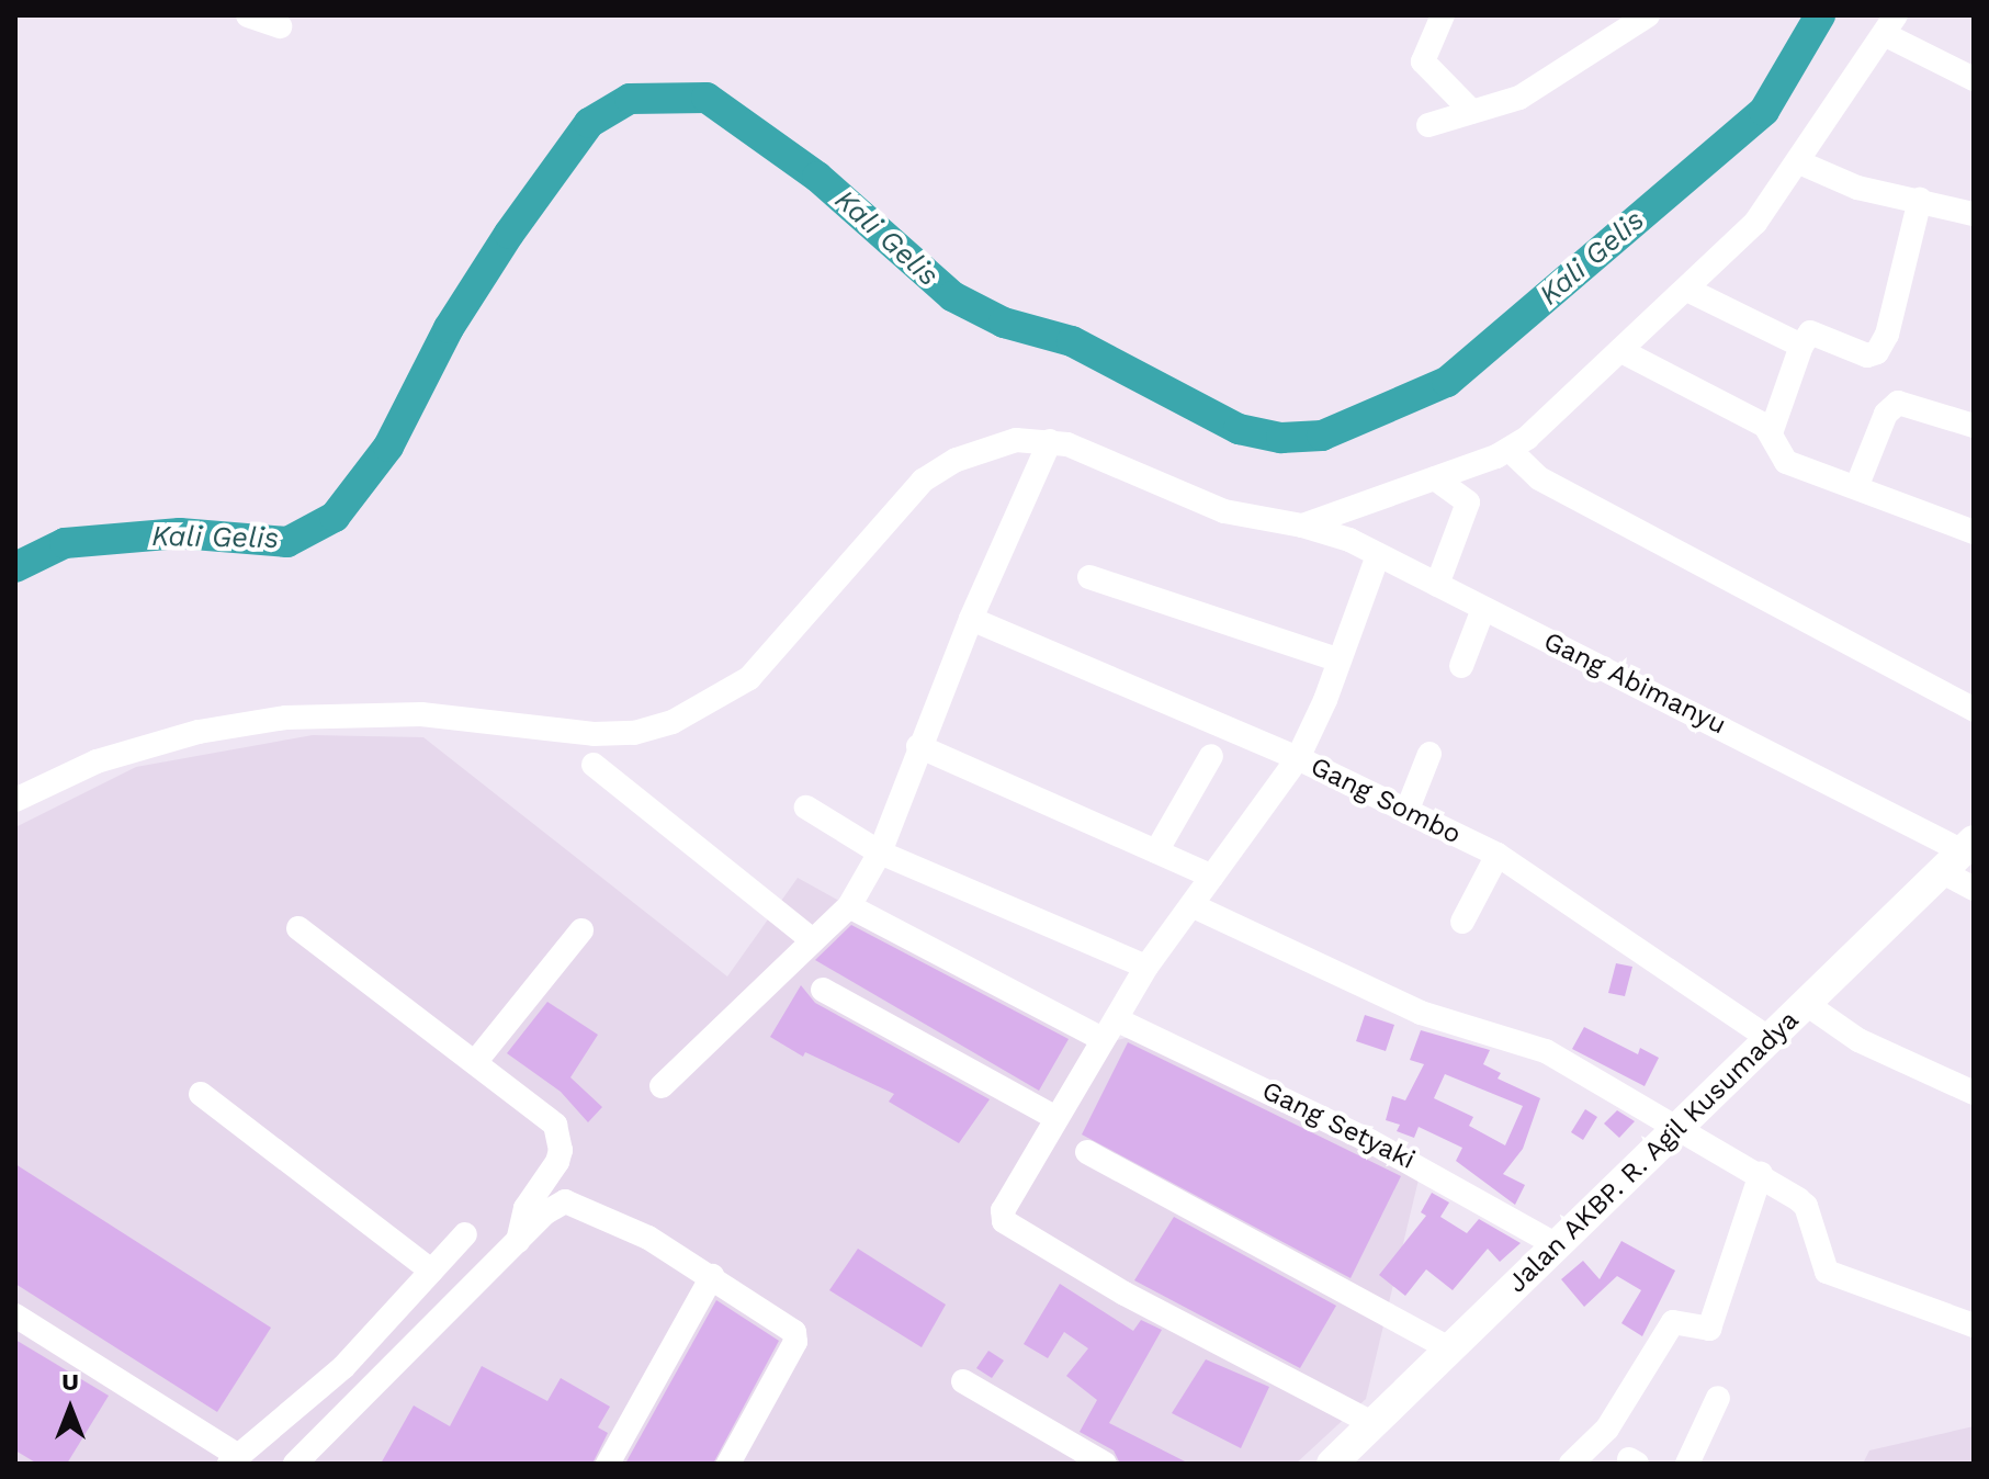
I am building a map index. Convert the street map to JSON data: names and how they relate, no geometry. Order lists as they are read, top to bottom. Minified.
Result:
{"streets":{"main road":["Jalan AKBP. R. Agil Kusumadya"],"street":["Gang Abimanyu","Gang Sombo","Gang Setyaki"]},"crossings":[["Gang Abimanyu","Jalan AKBP. R. Agil Kusumadya"],["Gang Sombo","Jalan AKBP. R. Agil Kusumadya"],["Gang Setyaki","Jalan AKBP. R. Agil Kusumadya"]],"water":["Kali Gelis"],"north":"top"}
